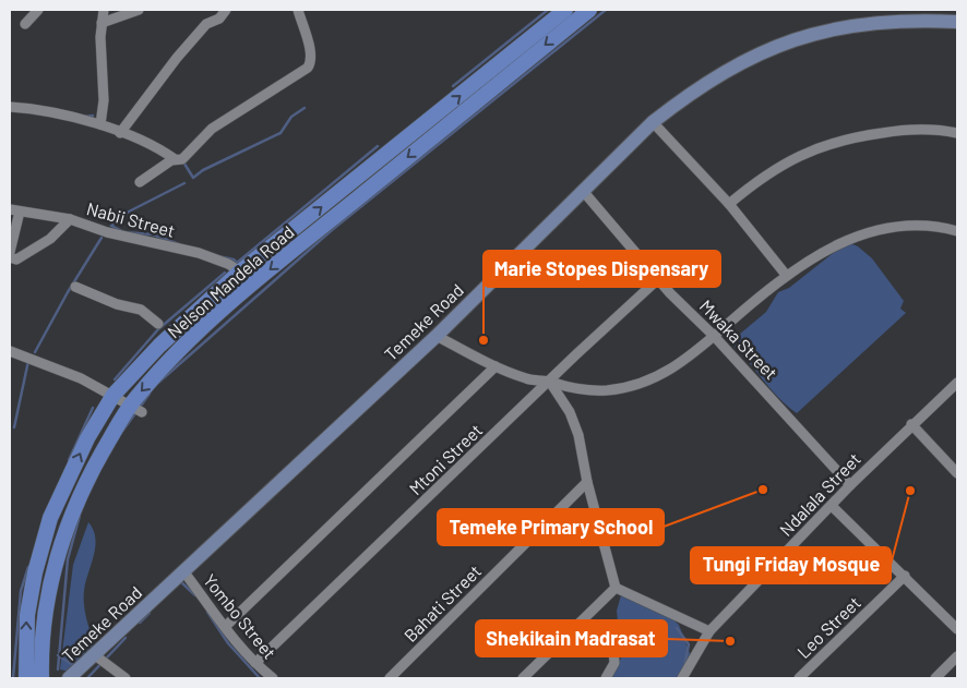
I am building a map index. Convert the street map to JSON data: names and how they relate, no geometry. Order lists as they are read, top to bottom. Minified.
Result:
{"streets":{"main road":["Nelson Mandela Road"],"street":["Nabii Street","Temeke Road","Mwaka Street","Mtoni Street","Ndalala Street","Bahati Street","Yombo Street","Leo Street"]},"crossings":[["Nabii Street","Nelson Mandela Road"],["Temeke Road","Mwaka Street"],["Temeke Road","Yombo Street"],["Mwaka Street","Mtoni Street"],["Mwaka Street","Ndalala Street"],["Mtoni Street","Yombo Street"]],"places":["Marie Stopes Dispensary","Temeke Primary School","Tungi Friday Mosque","Shekikain Madrasat"]}
